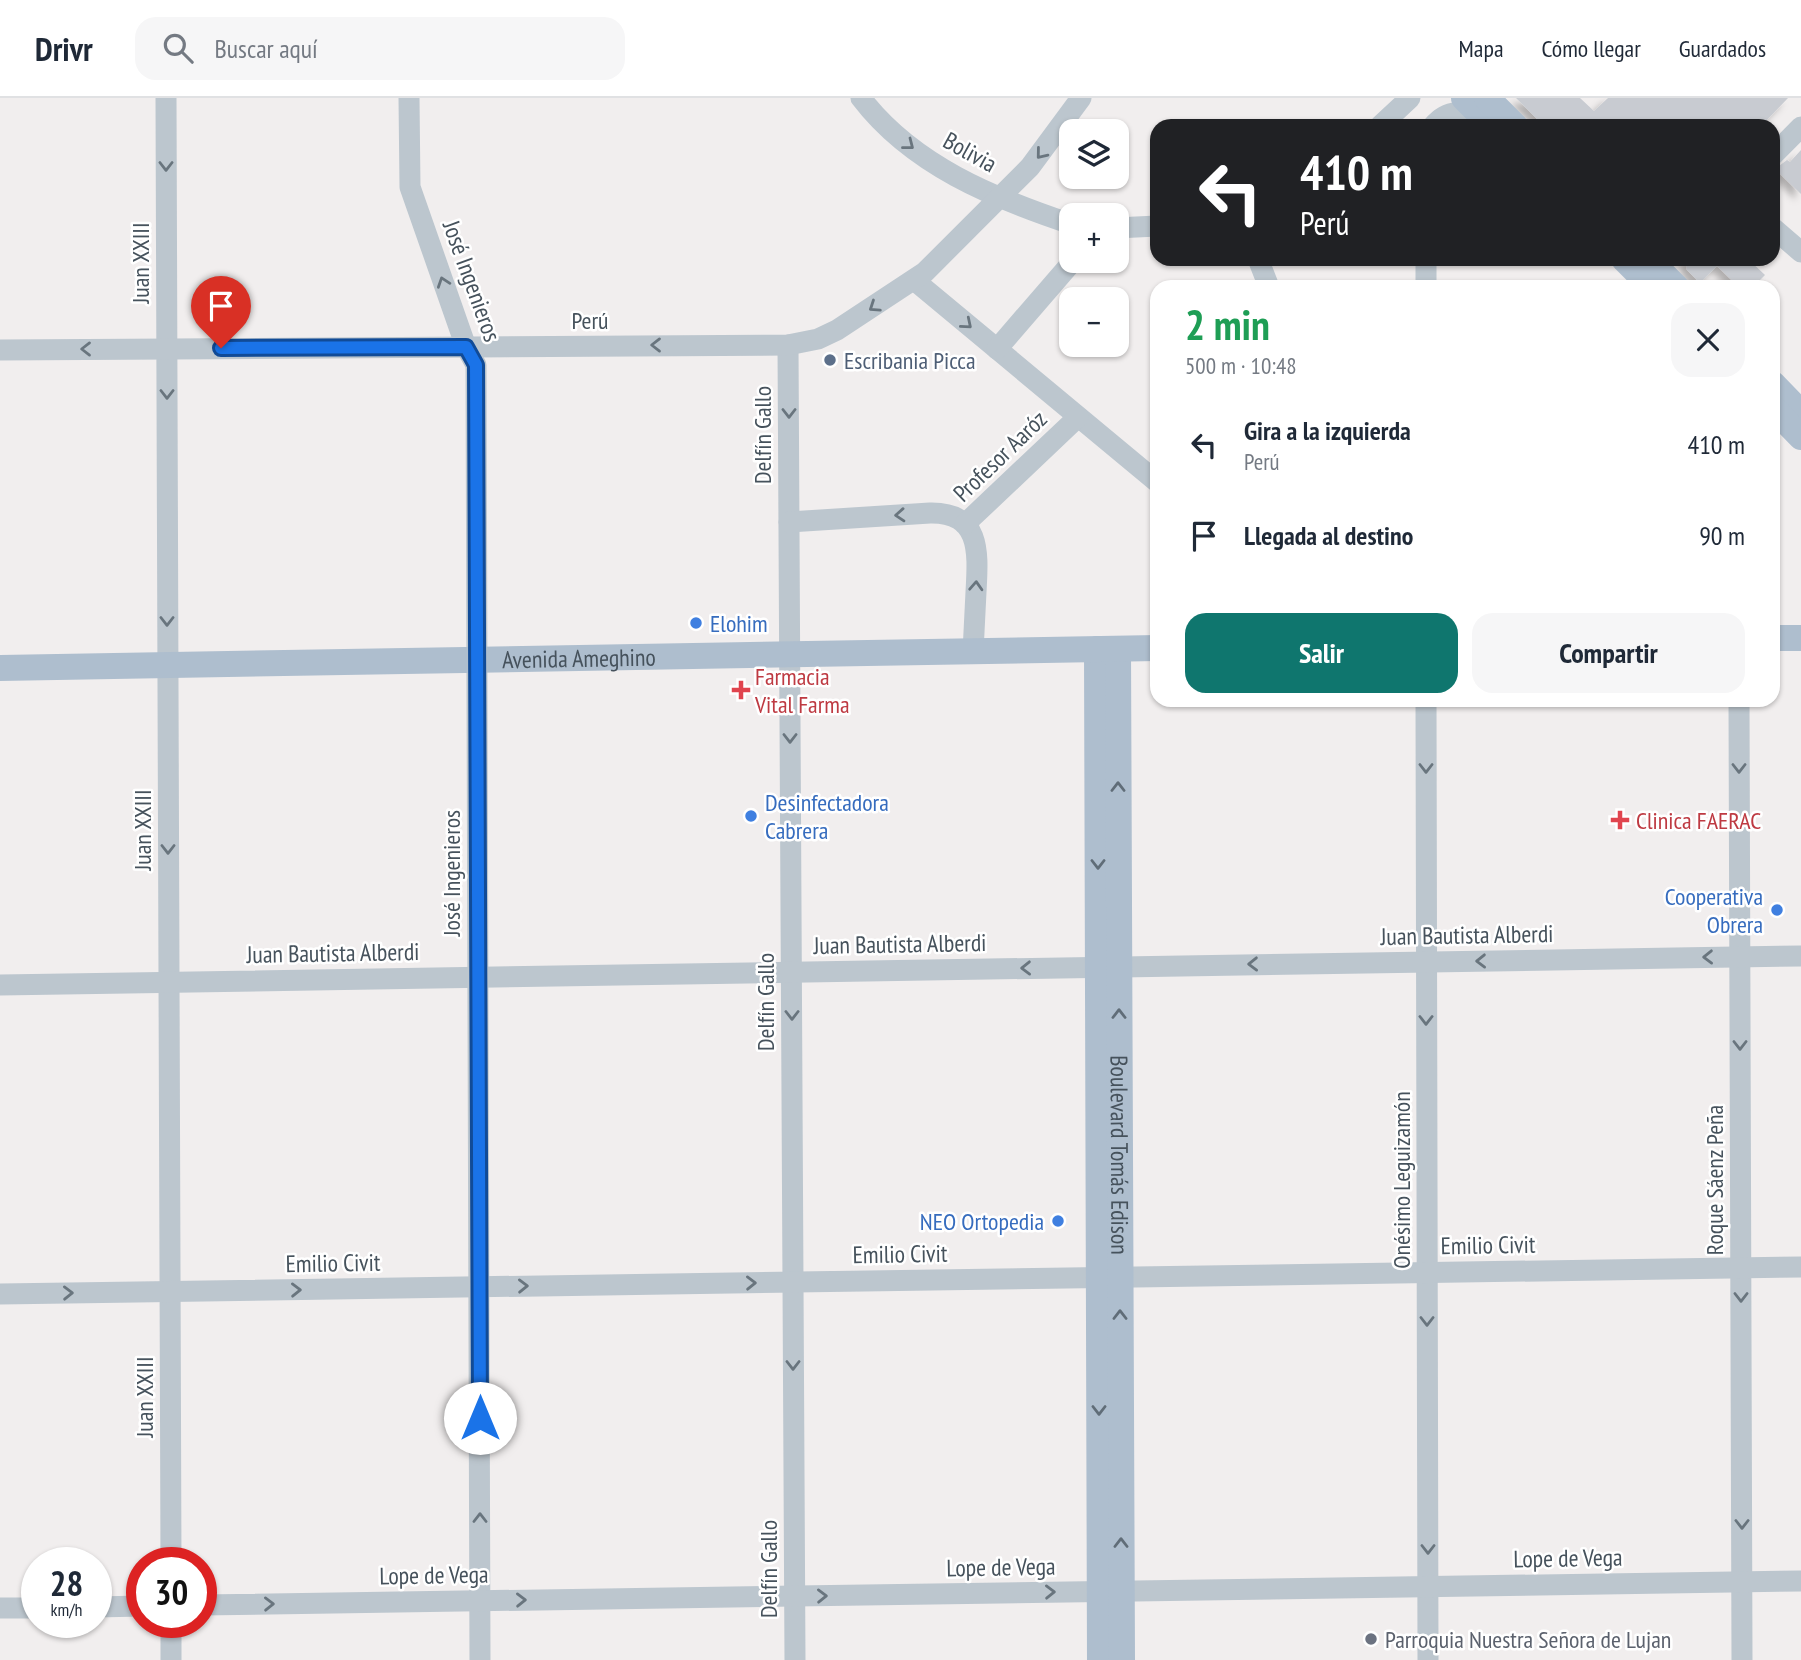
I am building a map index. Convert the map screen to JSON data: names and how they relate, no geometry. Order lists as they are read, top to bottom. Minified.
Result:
{"streets":{"main road":["Avenida Ameghino","Boulevard Tomás Edison"],"street":["Bolivia","Juan XXIII","José Ingenieros","Perú","Delfín Gallo","Profesor Aaróz","Juan Bautista Alberdi","Onésimo Leguizamón","Roque Sáenz Peña","Emilio Civit","Lope de Vega"]},"crossings":[["Bolivia","Perú"],["Juan XXIII","Perú"],["Juan XXIII","Avenida Ameghino"],["Juan XXIII","Juan Bautista Alberdi"],["Juan XXIII","Emilio Civit"],["José Ingenieros","Perú"],["José Ingenieros","Avenida Ameghino"],["José Ingenieros","Juan Bautista Alberdi"],["José Ingenieros","Emilio Civit"],["José Ingenieros","Lope de Vega"],["Perú","Delfín Gallo"],["Delfín Gallo","Profesor Aaróz"],["Delfín Gallo","Avenida Ameghino"],["Delfín Gallo","Juan Bautista Alberdi"],["Delfín Gallo","Emilio Civit"],["Delfín Gallo","Lope de Vega"],["Avenida Ameghino","Boulevard Tomás Edison"],["Juan Bautista Alberdi","Boulevard Tomás Edison"],["Juan Bautista Alberdi","Onésimo Leguizamón"],["Juan Bautista Alberdi","Roque Sáenz Peña"],["Boulevard Tomás Edison","Emilio Civit"],["Boulevard Tomás Edison","Lope de Vega"],["Onésimo Leguizamón","Emilio Civit"],["Onésimo Leguizamón","Lope de Vega"],["Roque Sáenz Peña","Emilio Civit"],["Roque Sáenz Peña","Lope de Vega"]],"one_way":["Bolivia","Juan XXIII","José Ingenieros","Perú","Delfín Gallo","Profesor Aaróz","Juan Bautista Alberdi","Onésimo Leguizamón","Roque Sáenz Peña","Emilio Civit","Lope de Vega"],"places":{"other":["Escribania Picca","Elohim","Desinfectadora Cabrera","Cooperativa Obrera","NEO Ortopedia","Parroquia Nuestra Señora de Lujan"],"health":["Farmacia Vital Farma","Clinica FAERAC"]},"page":{"header":"Drivr","search":"Buscar aquí","nav":["Mapa","Cómo llegar","Guardados"],"map_buttons":["+","−"],"turn":["410 m","Perú"],"heading":["2 min","500 m · 10:48"],"list":[{"name":"Gira a la izquierda","note":"Perú","value":"410 m"},{"name":"Llegada al destino","value":"90 m"}],"buttons":["Salir","Compartir"],"speed":"28 km/h","limit":"30"}}
